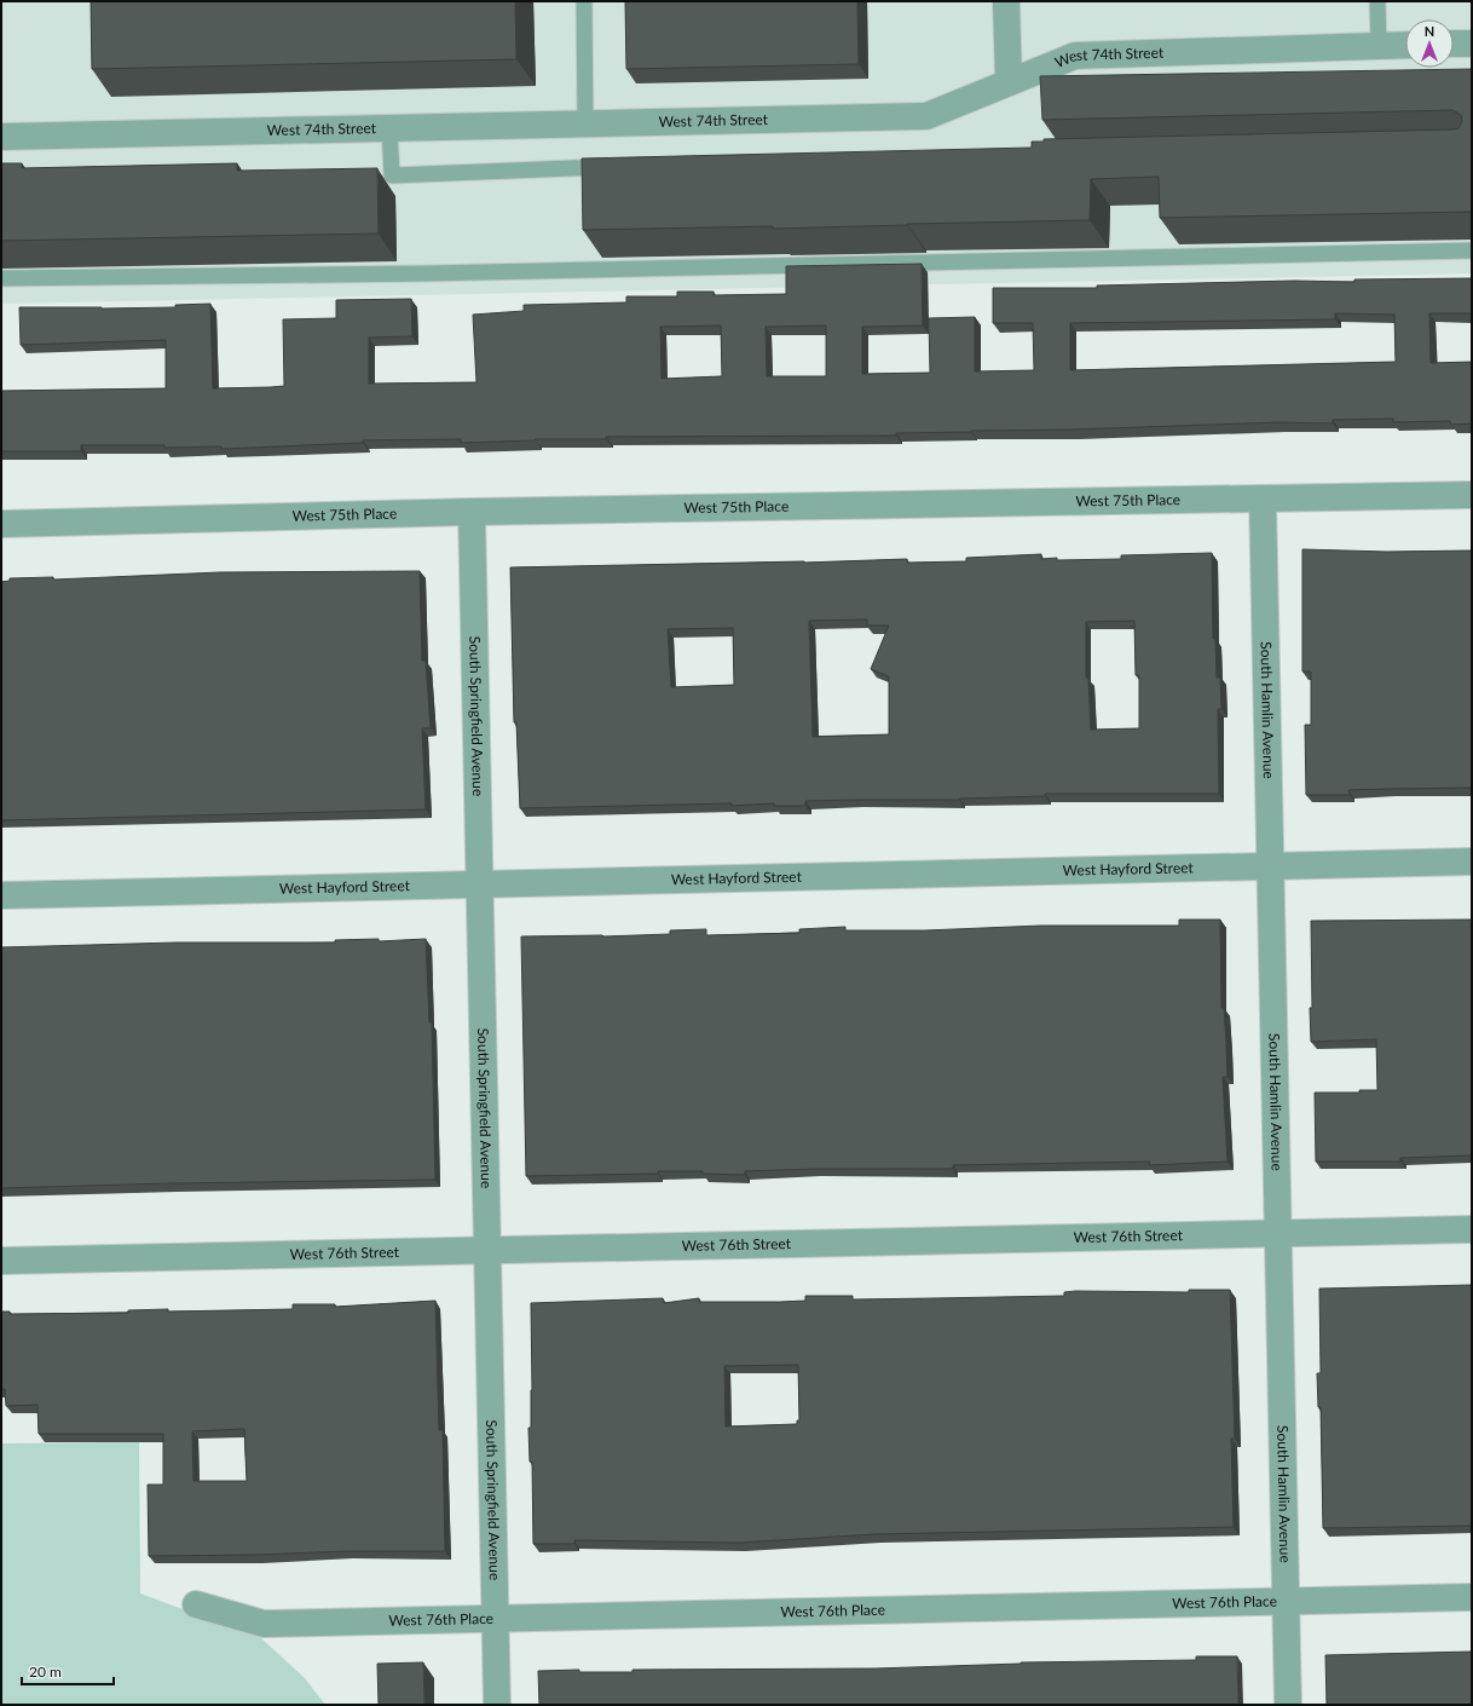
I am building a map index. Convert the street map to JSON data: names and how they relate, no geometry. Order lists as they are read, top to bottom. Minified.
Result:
{"streets":{"street":["West 74th Street","West 75th Place","South Hamlin Avenue","South Springfield Avenue","West Hayford Street","West 76th Street","West 76th Place"]},"crossings":[["West 75th Place","South Hamlin Avenue"],["West 75th Place","South Springfield Avenue"],["South Hamlin Avenue","West Hayford Street"],["South Hamlin Avenue","West 76th Street"],["South Hamlin Avenue","West 76th Place"],["South Springfield Avenue","West Hayford Street"],["South Springfield Avenue","West 76th Street"],["South Springfield Avenue","West 76th Place"]],"scale_bar":"20 m","north":"top"}
